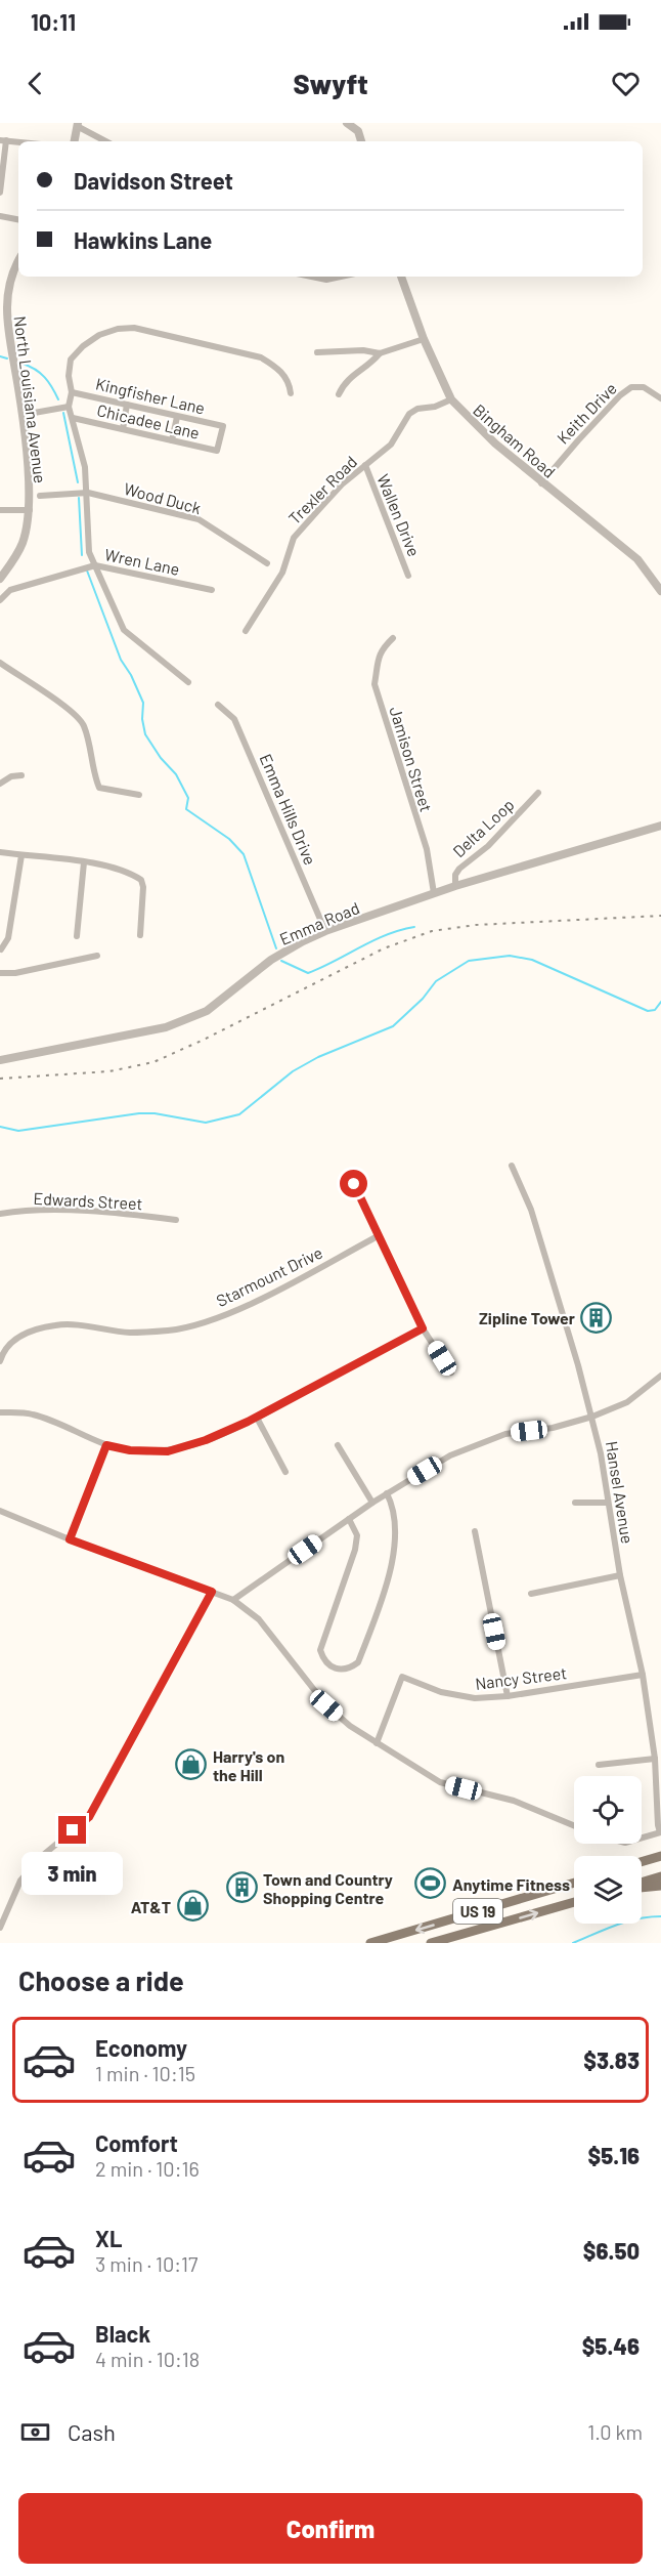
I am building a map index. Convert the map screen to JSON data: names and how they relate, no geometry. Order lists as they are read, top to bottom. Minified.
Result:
{"streets":{"main road":["US 19"],"street":["Kingfisher Lane","North Louisiana Avenue","Keith Drive","Chicadee Lane","Bingham Road","Trexler Road","Wood Duck","Wallen Drive","Wren Lane","Jamison Street","Emma Hills Drive","Delta Loop","Emma Road","Edwards Street","Starmount Drive","Hansel Avenue","Nancy Street"]},"crossings":[["Kingfisher Lane","Chicadee Lane"],["Keith Drive","Bingham Road"],["Bingham Road","Trexler Road"],["Trexler Road","Wallen Drive"],["Jamison Street","Emma Road"],["Emma Hills Drive","Emma Road"],["Delta Loop","Emma Road"],["Hansel Avenue","Nancy Street"]],"places":{"building":["Zipline Tower","Town and Country Shopping Centre"],"shop":["Harry's on the Hill","AT&T"],"sports":["Anytime Fitness"]},"page":{"status":"10:11","header":"Swyft","banner":["Davidson Street","Hawkins Lane"],"bubble":"3 min","heading":"Choose a ride","list":[{"name":"Economy","note":"1 min · 10:15","value":"$3.83"},{"name":"Comfort","note":"2 min · 10:16","value":"$5.16"},{"name":"XL","note":"3 min · 10:17","value":"$6.50"},{"name":"Black","note":"4 min · 10:18","value":"$5.46"}],"pay":["Cash","1.0 km"],"buttons":"Confirm"}}
